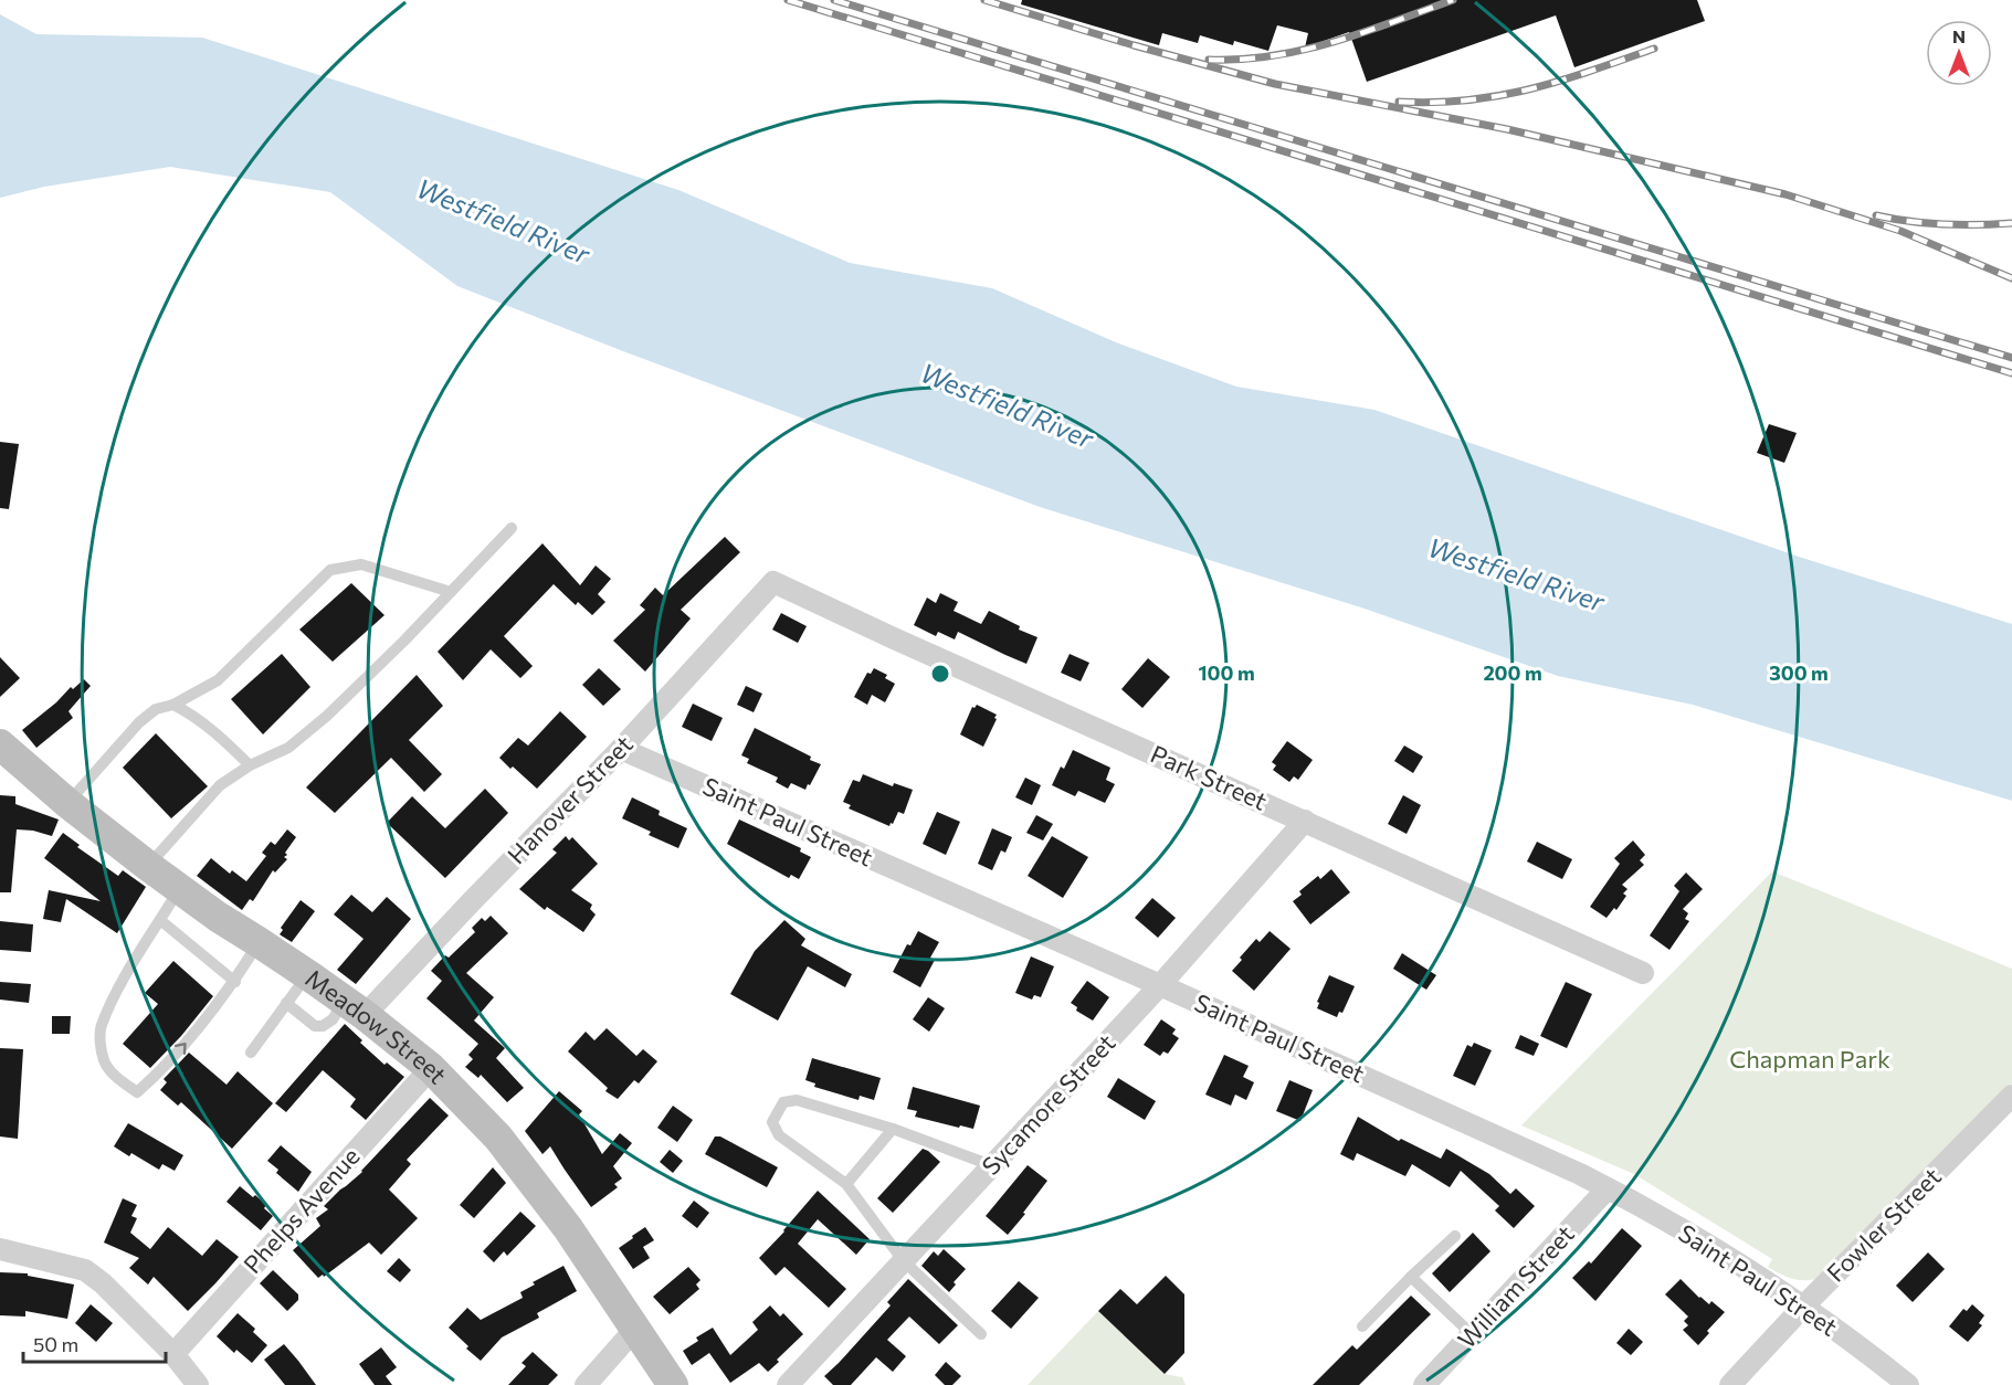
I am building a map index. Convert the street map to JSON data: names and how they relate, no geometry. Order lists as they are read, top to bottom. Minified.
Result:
{"streets":{"street":["Park Street","Hanover Street","Saint Paul Street","Meadow Street","Sycamore Street","Phelps Avenue","Fowler Street","William Street"]},"crossings":[["Park Street","Hanover Street"],["Park Street","Sycamore Street"],["Hanover Street","Saint Paul Street"],["Hanover Street","Meadow Street"],["Saint Paul Street","Sycamore Street"],["Saint Paul Street","Fowler Street"],["Saint Paul Street","William Street"],["Meadow Street","Phelps Avenue"]],"water":["Westfield River"],"parks":["Chapman Park"],"scale_bar":"50 m","north":"top","rings":["100 m","200 m","300 m"]}
